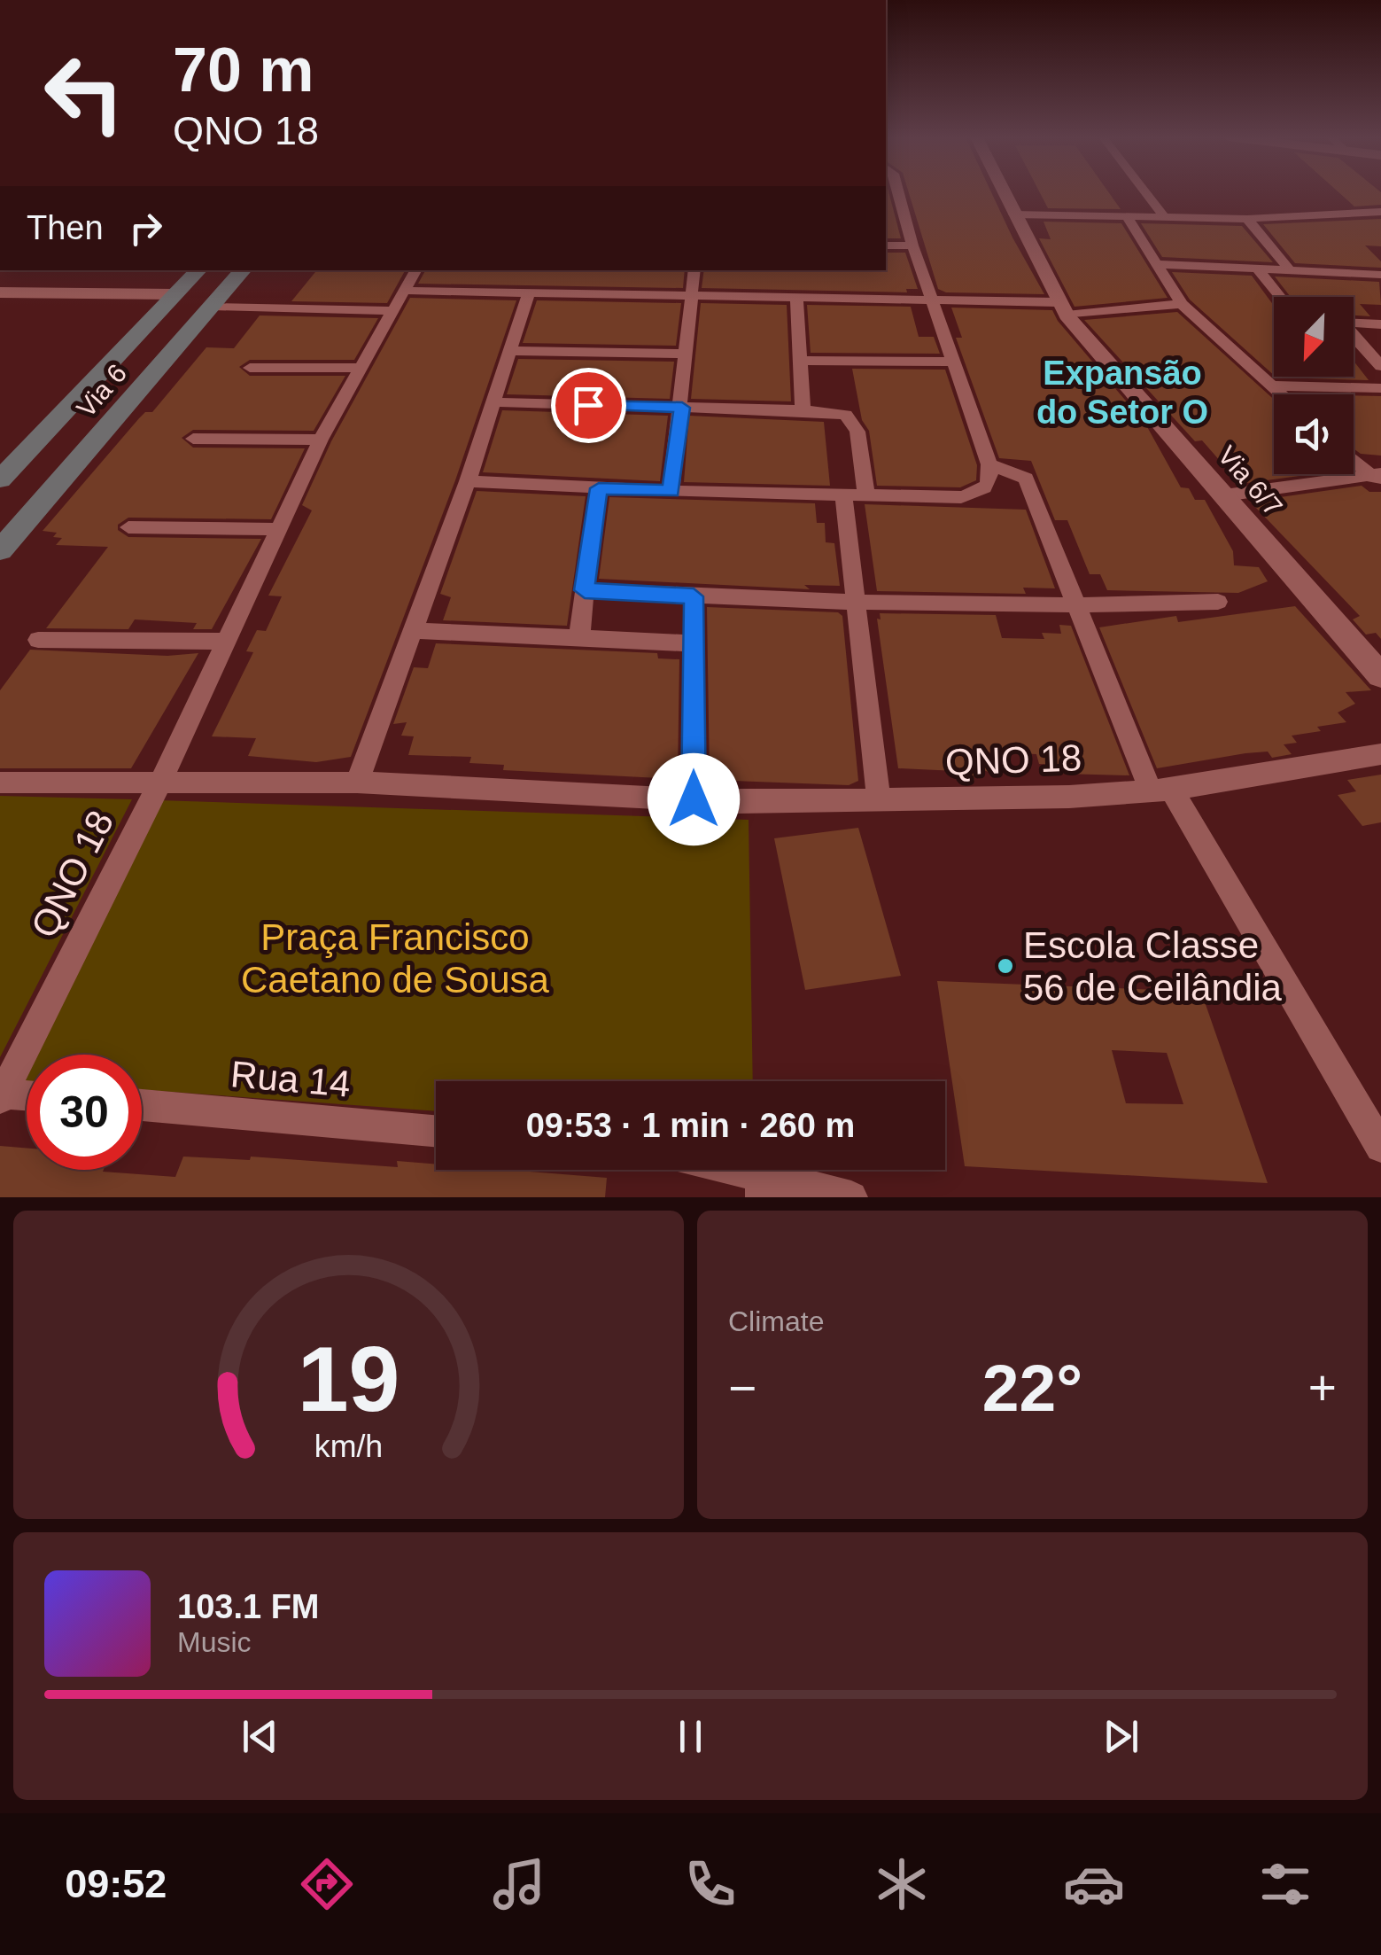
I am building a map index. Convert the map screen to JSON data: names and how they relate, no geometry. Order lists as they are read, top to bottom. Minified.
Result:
{"streets":{"main road":["Via 6"],"street":["Via 6/7","QNO 18","Rua 14"]},"districts":["Expansão do Setor O"],"parks":["Praça Francisco Caetano de Sousa"],"places":["Escola Classe 56 de Ceilândia"],"north":"bottom left","page":{"turn":["70 m","QNO 18"],"then":"Then","limit":"30","trip":"09:53 · 1 min · 260 m","tile":"Climate","heat":["−","22°","+"],"song":["103.1 FM","Music"],"tabs":"09:52","gauge":["19","km/h"]}}
